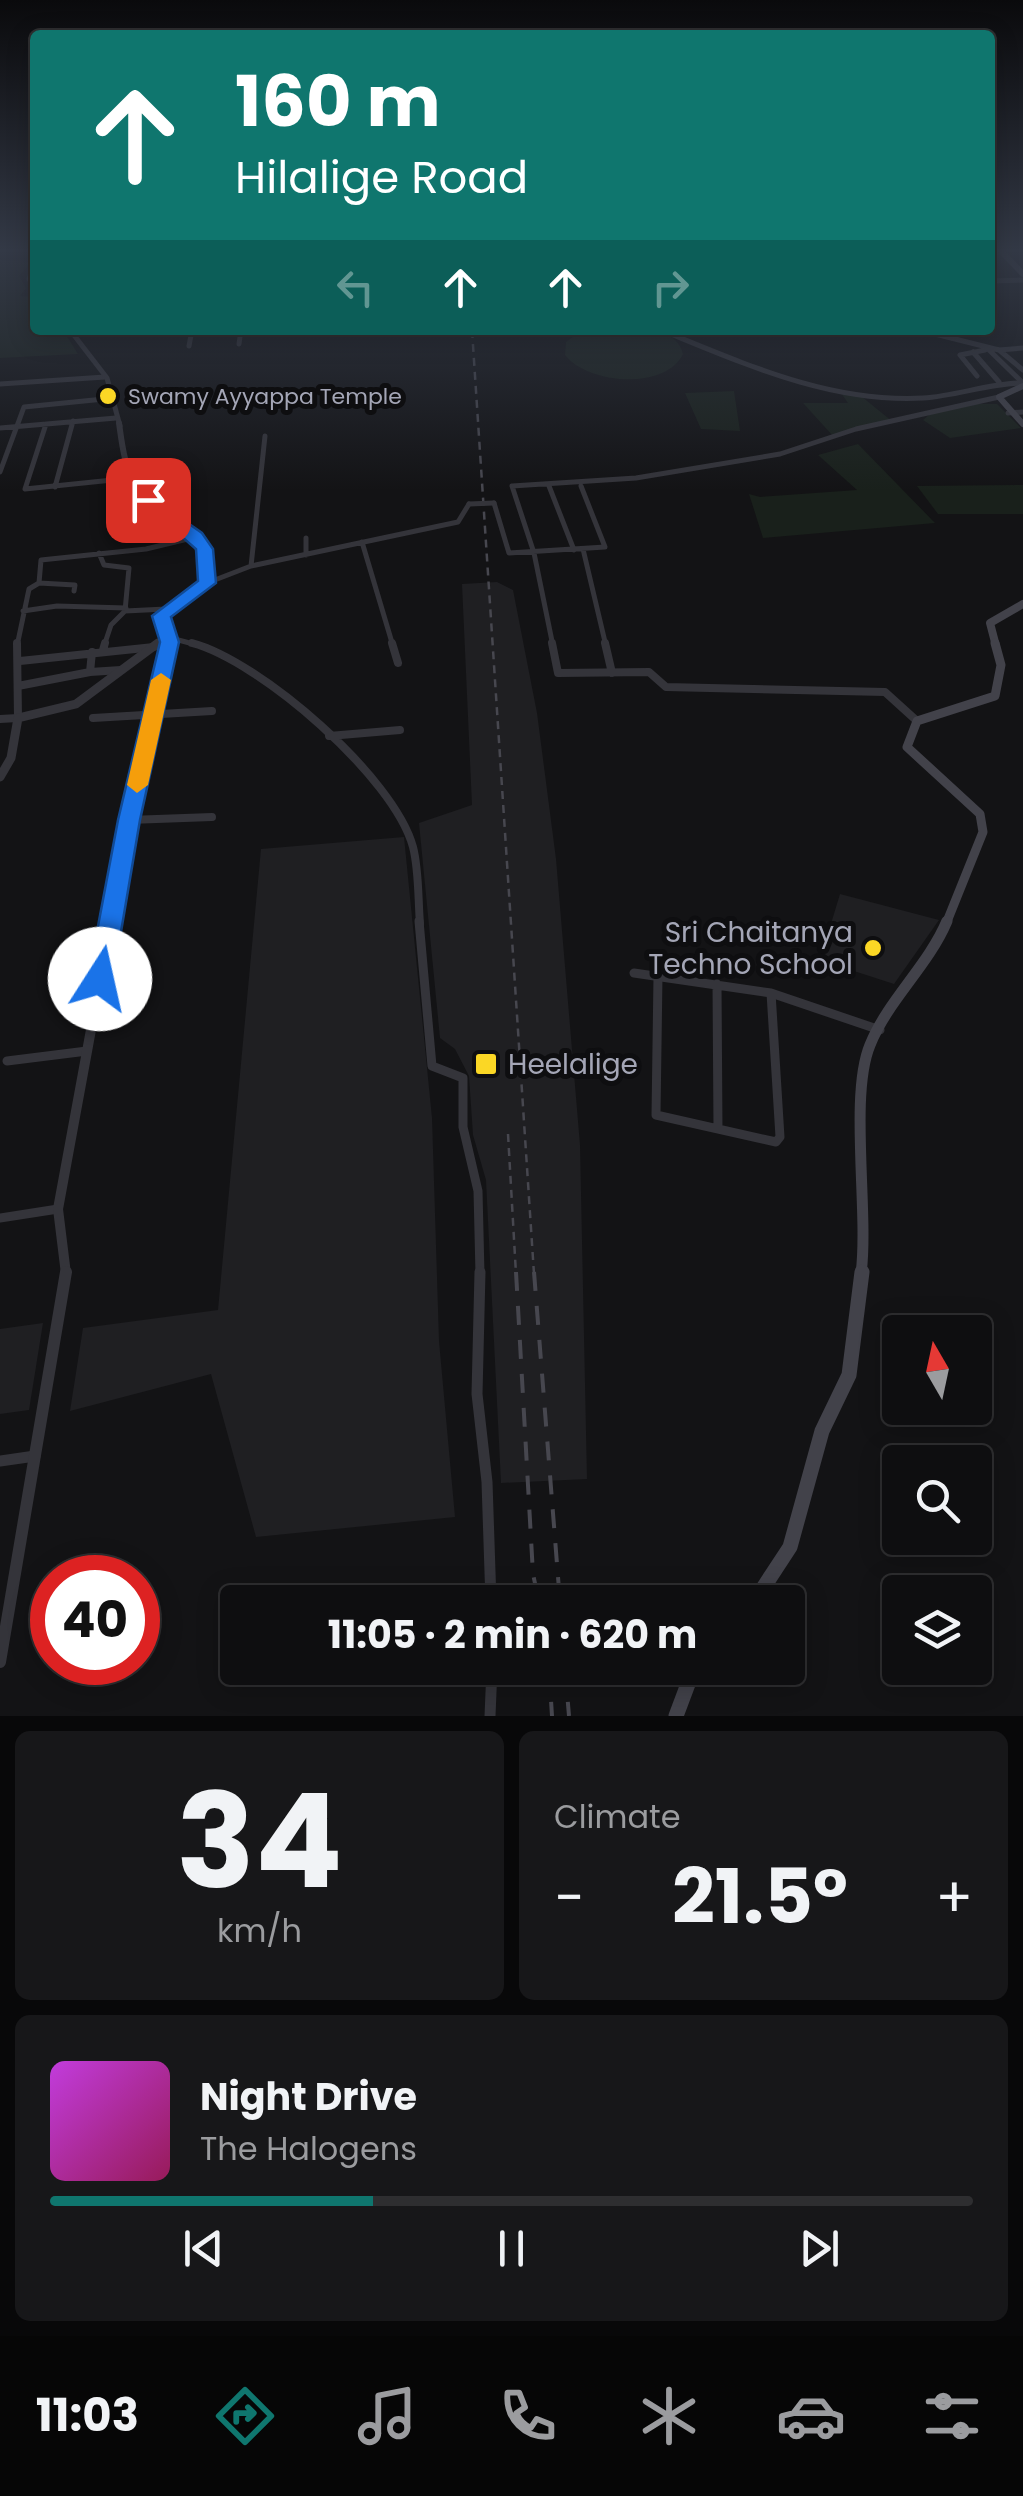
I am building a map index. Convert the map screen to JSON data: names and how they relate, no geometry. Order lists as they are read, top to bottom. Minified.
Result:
{"places":{"other":["Swamy Ayyappa Temple","Sri Chaitanya Techno School"],"transit":["Heelalige"]},"north":"top","page":{"turn":["160 m","Hilalige Road"],"limit":"40","trip":"11:05 · 2 min · 620 m","tile":[["34","km/h"],"Climate"],"heat":["−","21.5°","+"],"song":["Night Drive","The Halogens"],"tabs":"11:03"}}
